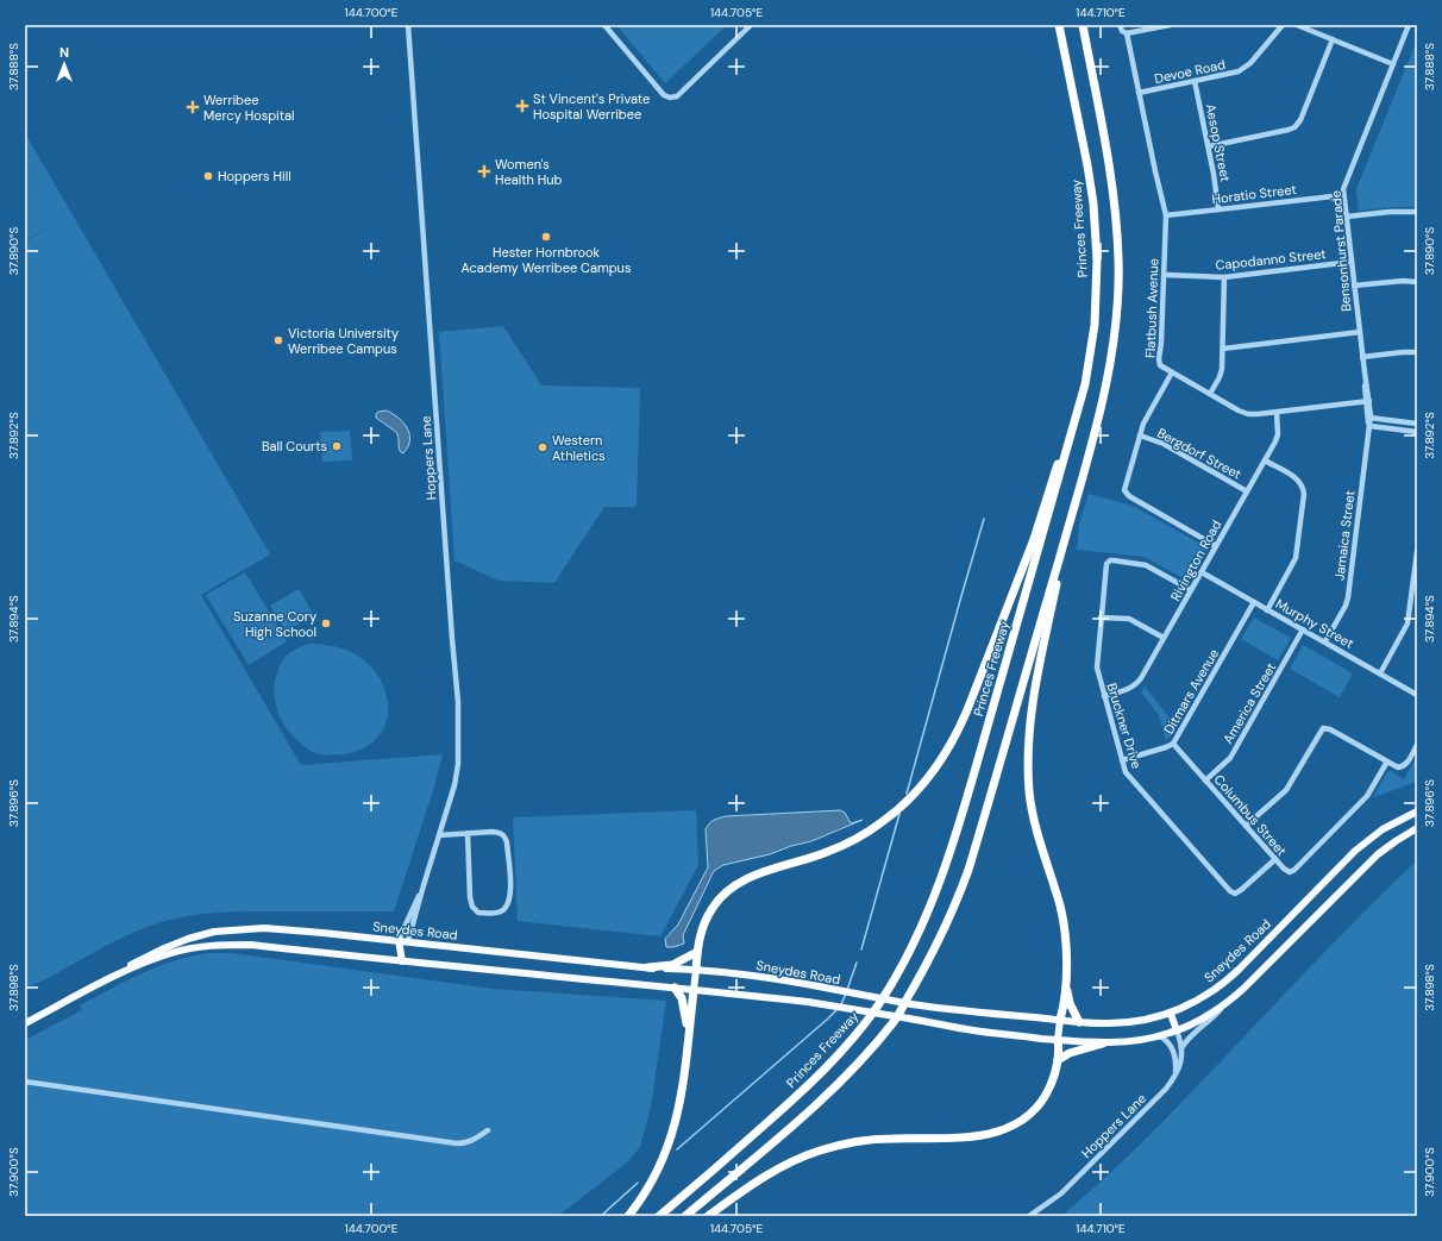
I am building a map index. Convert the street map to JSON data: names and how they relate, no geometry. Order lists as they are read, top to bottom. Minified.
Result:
{"streets":{"highway":["Princes Freeway"],"main road":["Sneydes Road"],"street":["Devoe Road","Aesop Street","Horatio Street","Bensonhurst Parade","Capodanno Street","Flatbush Avenue","Bergdorf Street","Hoppers Lane","Jamaica Street","Rivington Road","Murphy Street","Ditmars Avenue","America Street","Bruckner Drive","Columbus Street"]},"crossings":[["Devoe Road","Aesop Street"],["Devoe Road","Flatbush Avenue"],["Aesop Street","Horatio Street"],["Horatio Street","Bensonhurst Parade"],["Horatio Street","Flatbush Avenue"],["Bensonhurst Parade","Capodanno Street"],["Bensonhurst Parade","Flatbush Avenue"],["Bensonhurst Parade","Jamaica Street"],["Capodanno Street","Flatbush Avenue"],["Flatbush Avenue","Rivington Road"],["Bergdorf Street","Rivington Road"],["Hoppers Lane","Sneydes Road"],["Jamaica Street","Murphy Street"],["Rivington Road","Murphy Street"],["Rivington Road","Bruckner Drive"],["Murphy Street","Ditmars Avenue"],["Murphy Street","America Street"],["Ditmars Avenue","Bruckner Drive"],["Ditmars Avenue","Columbus Street"],["America Street","Columbus Street"],["Bruckner Drive","Columbus Street"]],"places":{"health":["St Vincent's Private Hospital Werribee","Werribee Mercy Hospital","Women's Health Hub"],"other":["Hoppers Hill","Hester Hornbrook Academy Werribee Campus","Victoria University Werribee Campus","Ball Courts","Western Athletics","Suzanne Cory High School"]},"north":"top","coordinates":["144.700°E","144.705°E","144.710°E","37.888°S","37.890°S","37.892°S","37.894°S","37.896°S","37.898°S","37.900°S"]}
